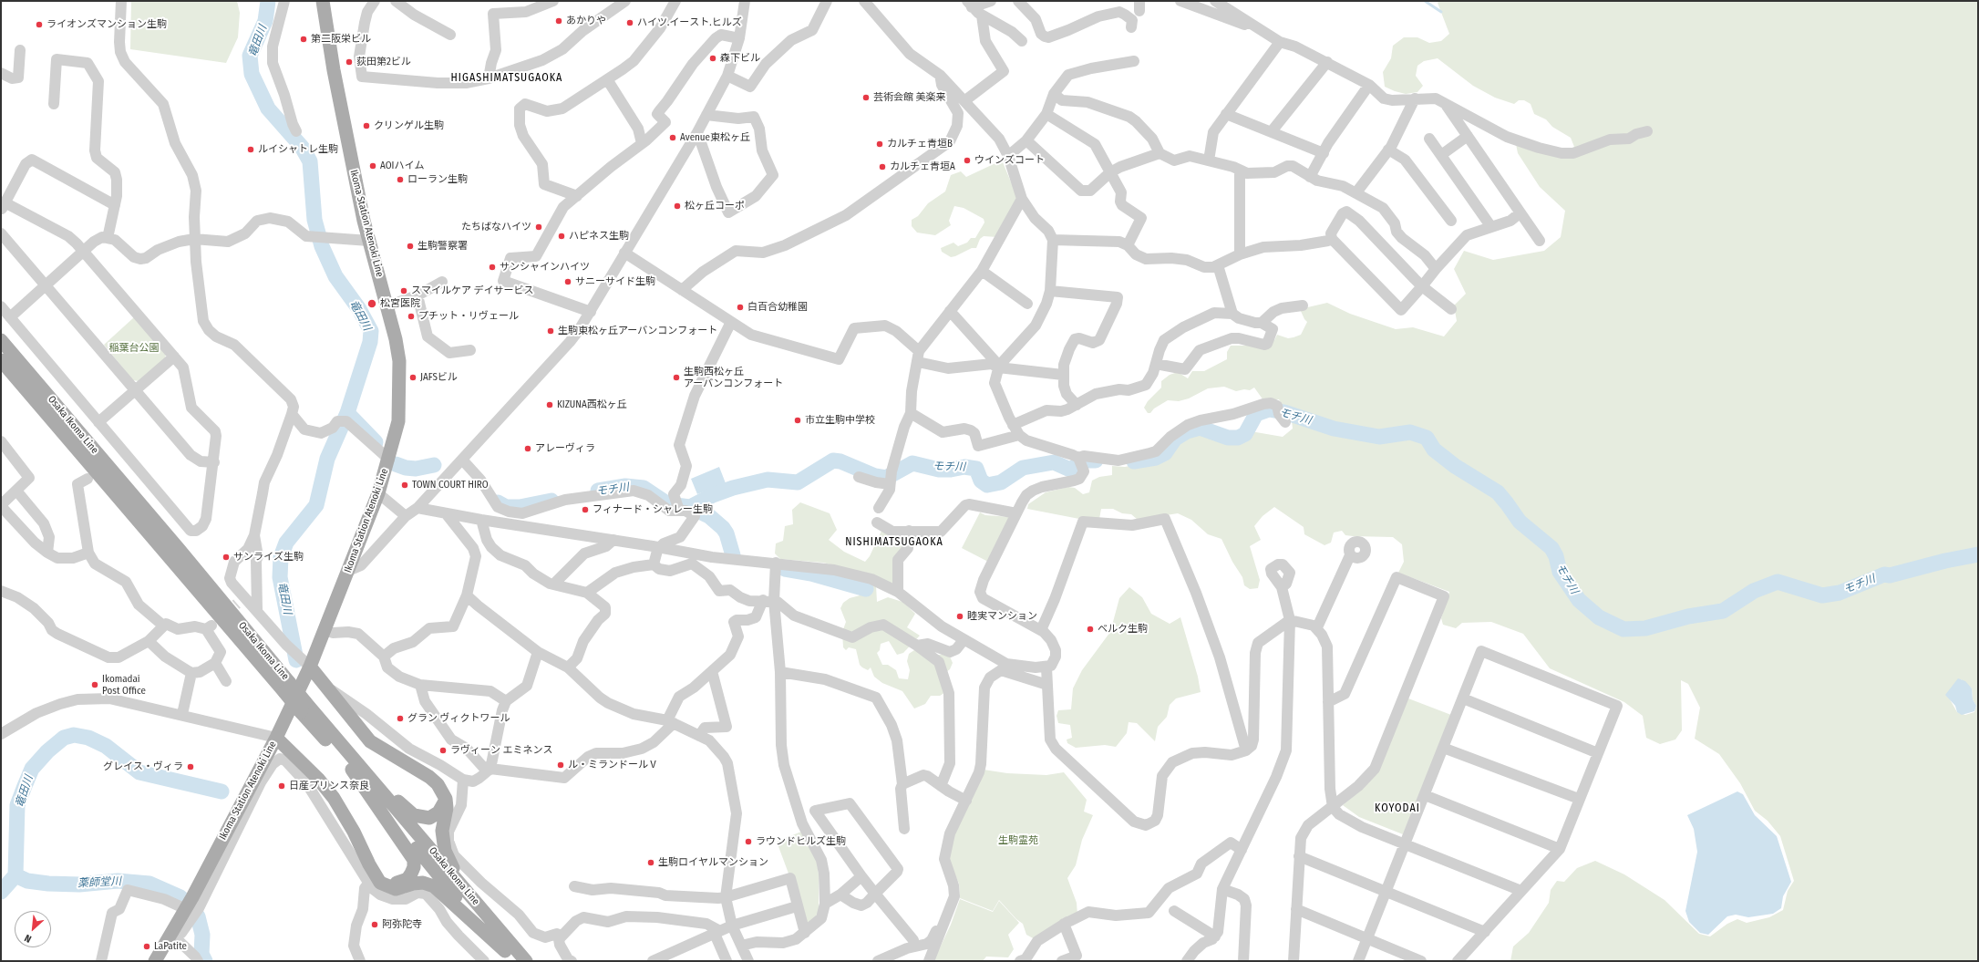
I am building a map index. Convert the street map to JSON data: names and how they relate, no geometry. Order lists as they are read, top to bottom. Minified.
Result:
{"streets":{"main road":["Ikoma Station Atenoki Line","Osaka Ikoma Line"]},"districts":["HIGASHIMATSUGAOKA","NISHIMATSUGAOKA","KOYODAI"],"water":["竜田川","モチ川","薬師堂川"],"parks":["稲葉台公園","生駒霊苑"],"places":["あかりや","ハイツ.イースト.ヒルズ","ライオンズマンション生駒","第二阪栄ビル","森下ビル","荻田第2ビル","芸術会館 美楽来","クリンゲル生駒","Avenue東松ヶ丘","カルチェ青垣B","ルイシャトレ生駒","ウインズコート","AOIハイム","カルチェ青垣A","ローラン生駒","松ヶ丘コーポ","たちばなハイツ","ハピネス生駒","生駒警察署","サンシャインハイツ","サニーサイド生駒","スマイルケア デイサービス","松宮医院","白百合幼稚園","プチット・リヴェール","生駒東松ヶ丘アーバンコンフォート","JAFSビル","生駒西松ヶ丘 アーバンコンフォート","KIZUNA西松ヶ丘","市立生駒中学校","アレーヴィラ","TOWN COURT HIRO","フィナード・シャレー生駒","サンライズ生駒","睦実マンション","ベルク生駒","Ikomadai Post Office","グラン ヴィクトワール","ラヴィーン エミネンス","ル・ミランドールⅤ","グレイス・ヴィラ","日産プリンス奈良","ラウンドヒルズ生駒","生駒ロイヤルマンション","阿弥陀寺","LaPatite"],"north":"bottom left"}
